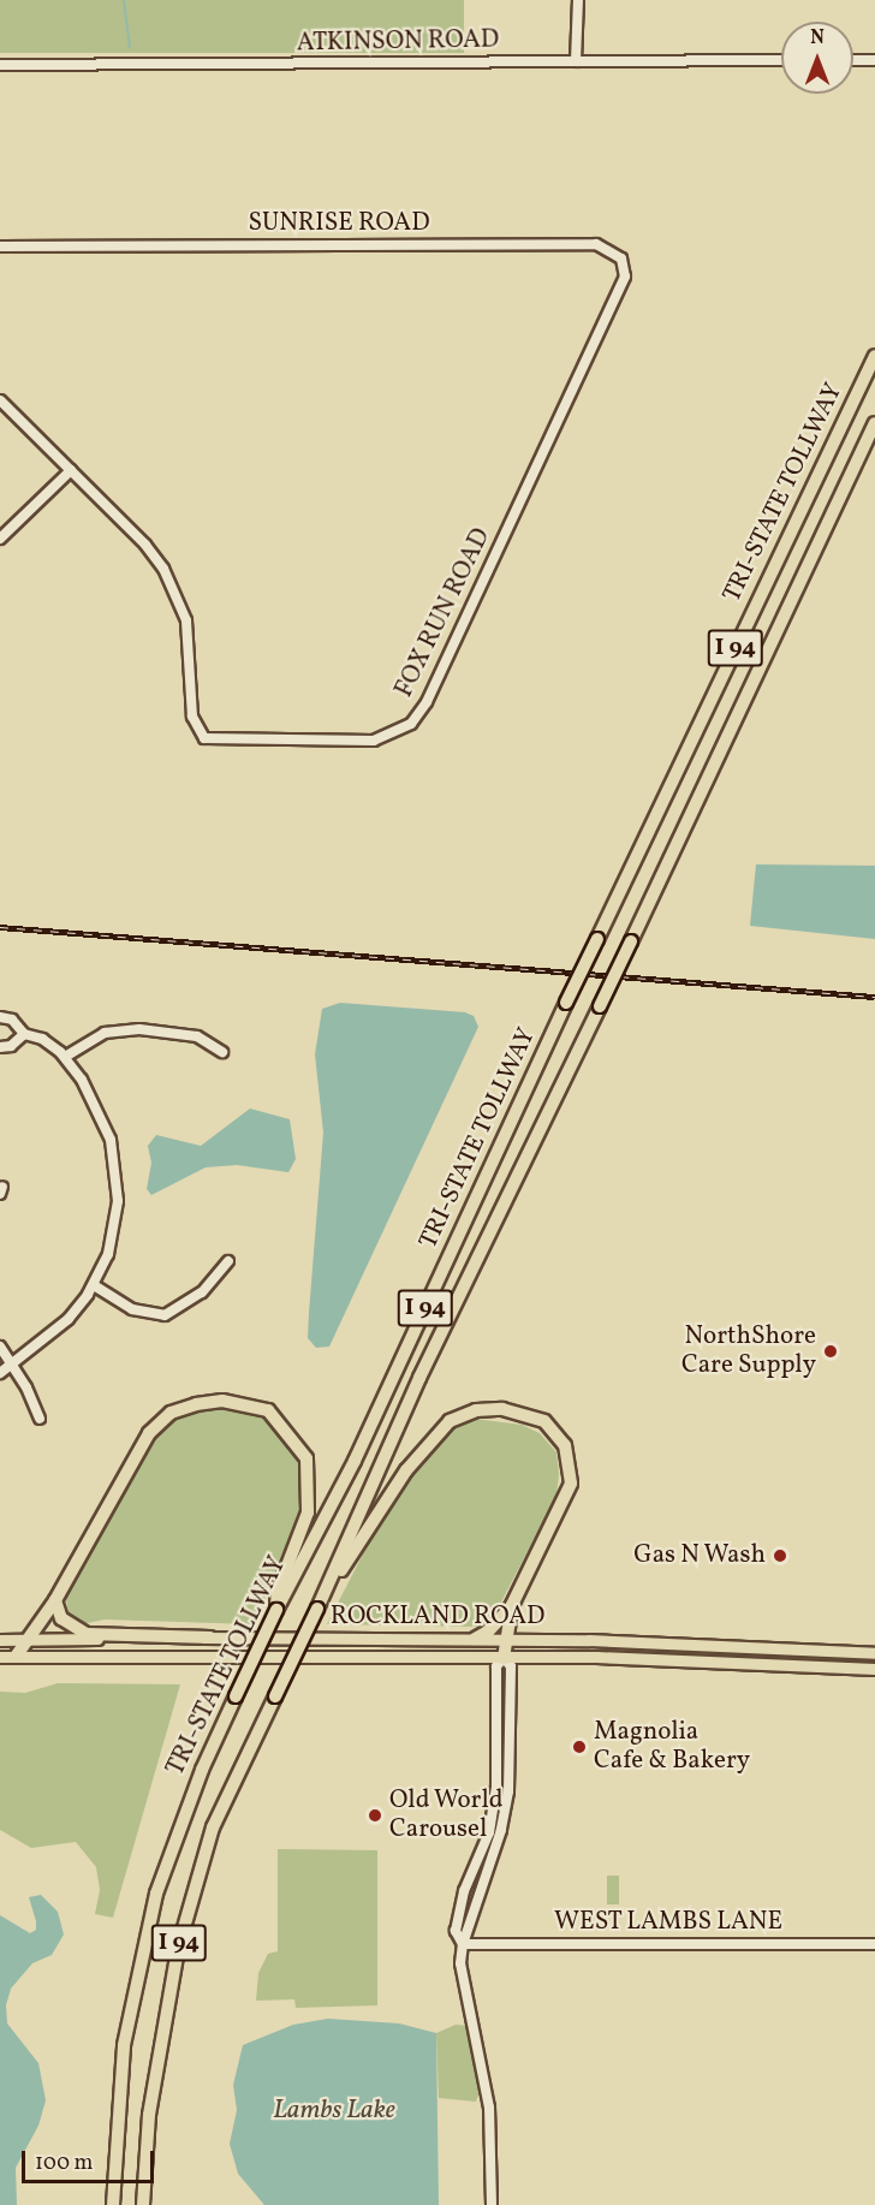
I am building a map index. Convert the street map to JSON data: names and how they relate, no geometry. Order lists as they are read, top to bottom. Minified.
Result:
{"streets":{"highway":["TRI-STATE TOLLWAY","I 94"],"main road":["ROCKLAND ROAD"],"street":["ATKINSON ROAD","SUNRISE ROAD","FOX RUN ROAD","WEST LAMBS LANE"]},"crossings":[["SUNRISE ROAD","FOX RUN ROAD"]],"water":["Lambs Lake"],"places":["NorthShore Care Supply","Gas N Wash","Magnolia Cafe & Bakery","Old World Carousel"],"scale_bar":"100 m","north":"top"}
